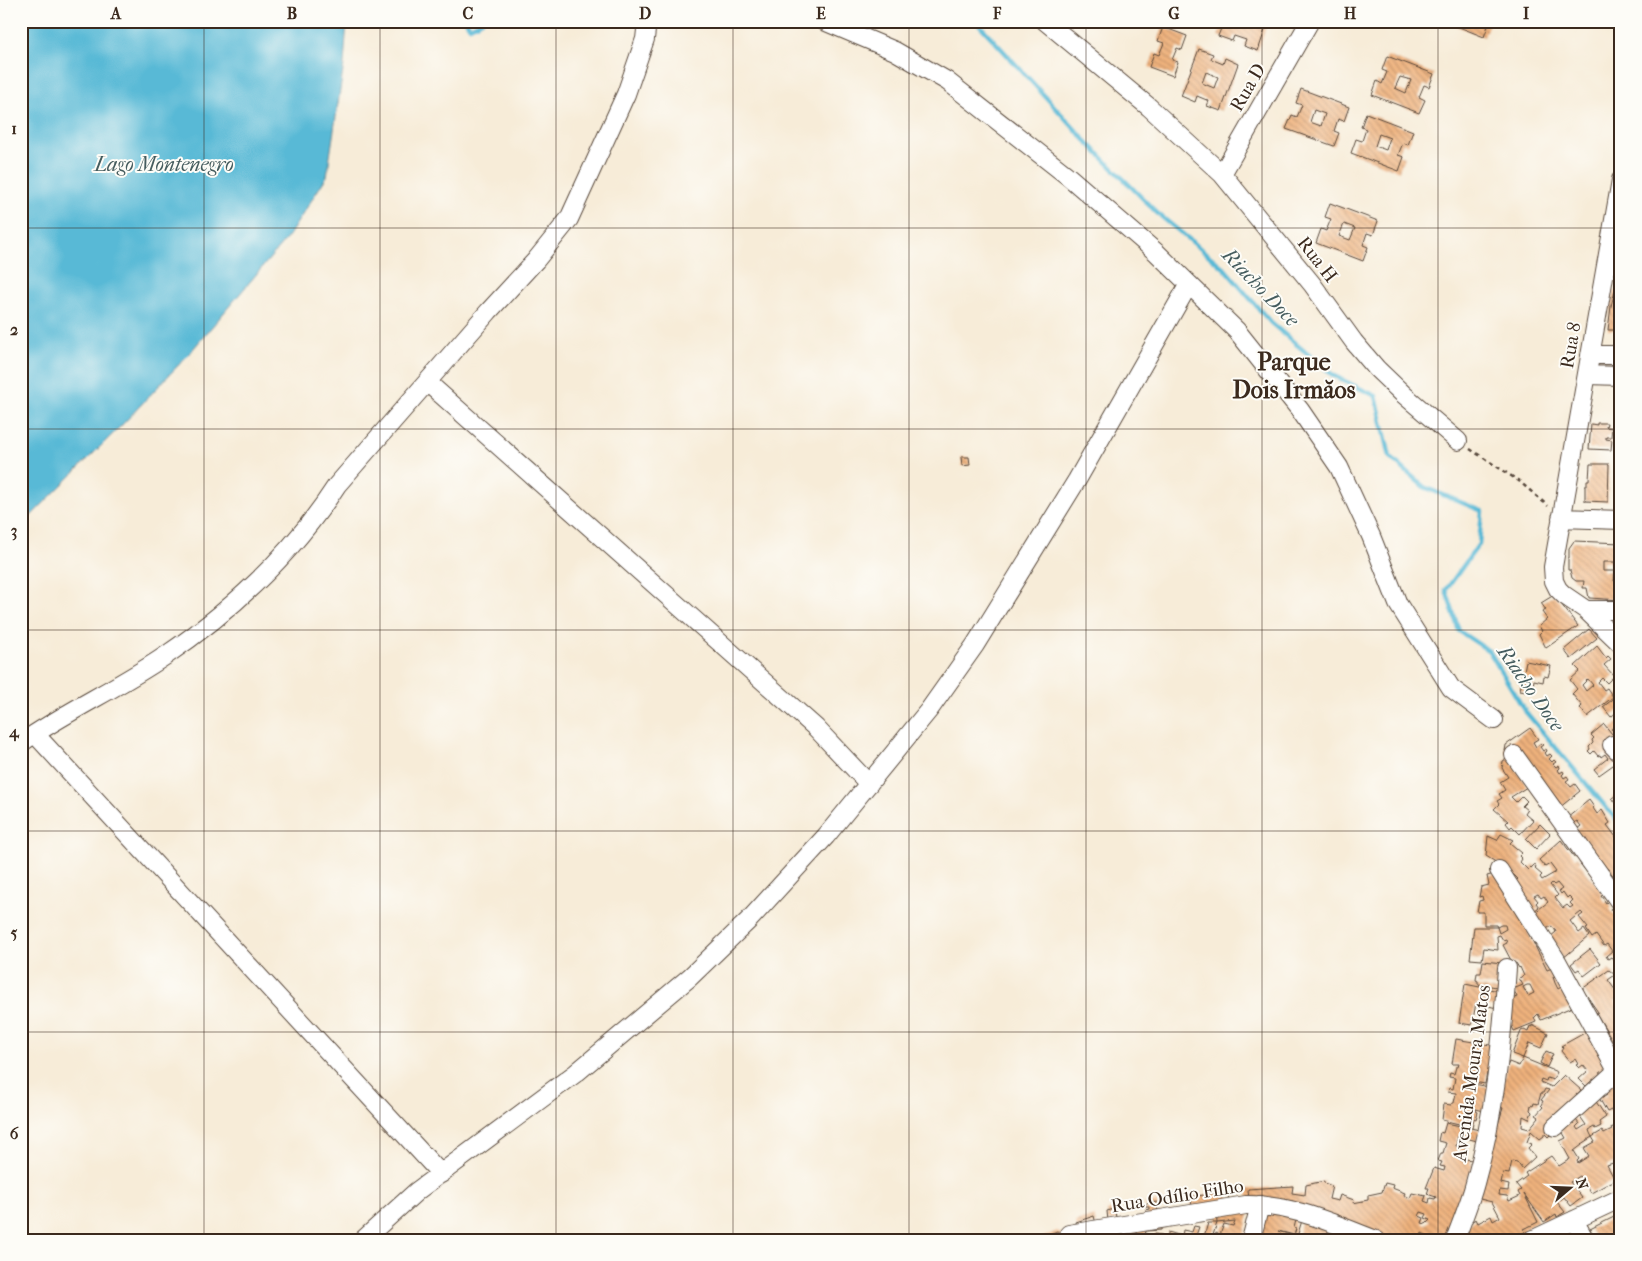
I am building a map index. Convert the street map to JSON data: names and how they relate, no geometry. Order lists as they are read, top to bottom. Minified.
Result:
{"streets":{"street":["Rua D","Rua H","Rua 8","Avenida Moura Matos","Rua Odílio Filho"]},"crossings":[["Rua D","Rua H"]],"districts":["Parque Dois Irmăos"],"water":["Lago Montenegro","Riacho Doce"],"north":"right","grid":{"columns":["A","B","C","D","E","F","G","H","I"],"rows":["1","2","3","4","5","6"]}}
